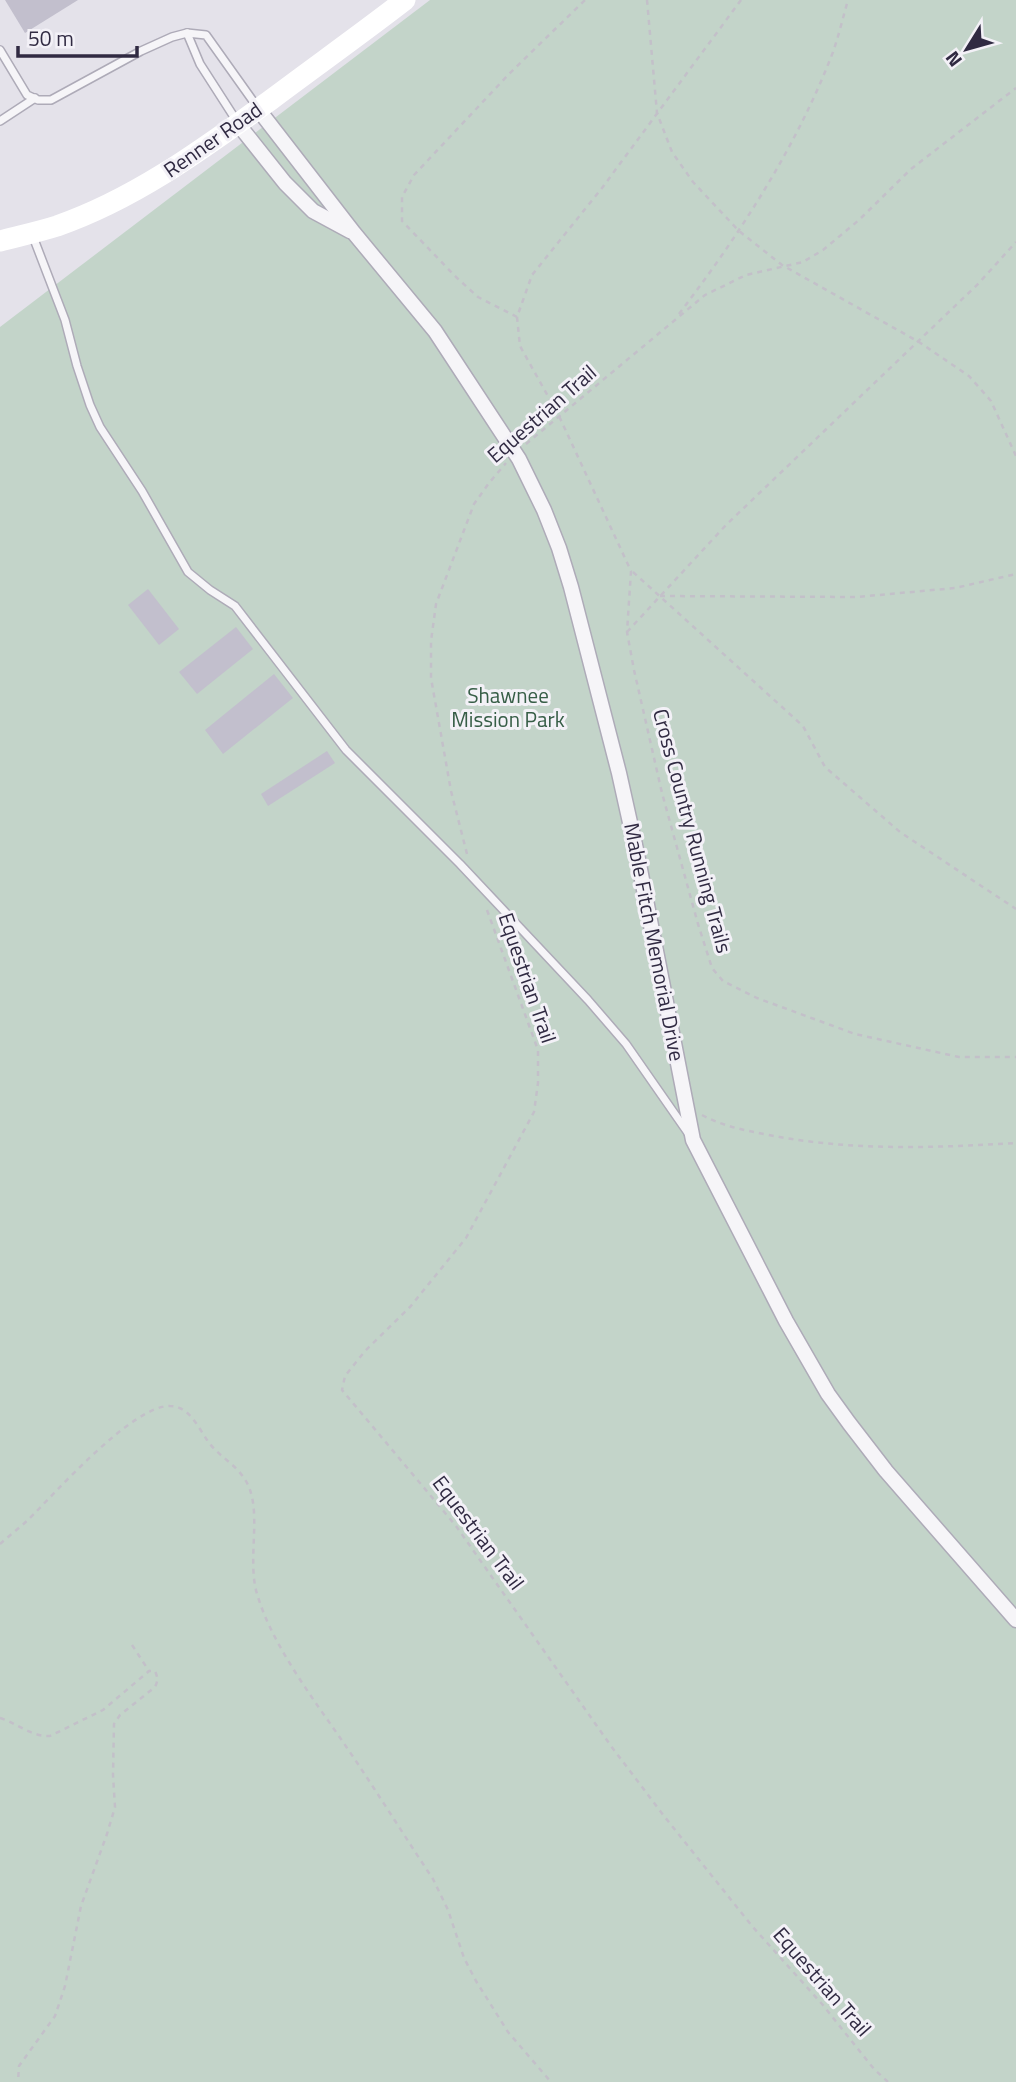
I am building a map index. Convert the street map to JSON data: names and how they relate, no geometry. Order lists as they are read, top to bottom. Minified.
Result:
{"streets":{"main road":["Renner Road"],"street":["Mable Fitch Memorial Drive"],"path":["Equestrian Trail","Cross Country Running Trails"]},"crossings":[["Renner Road","Mable Fitch Memorial Drive"],["Equestrian Trail","Cross Country Running Trails"],["Equestrian Trail","Mable Fitch Memorial Drive"]],"parks":["Shawnee Mission Park"],"scale_bar":"50 m","north":"bottom left"}
